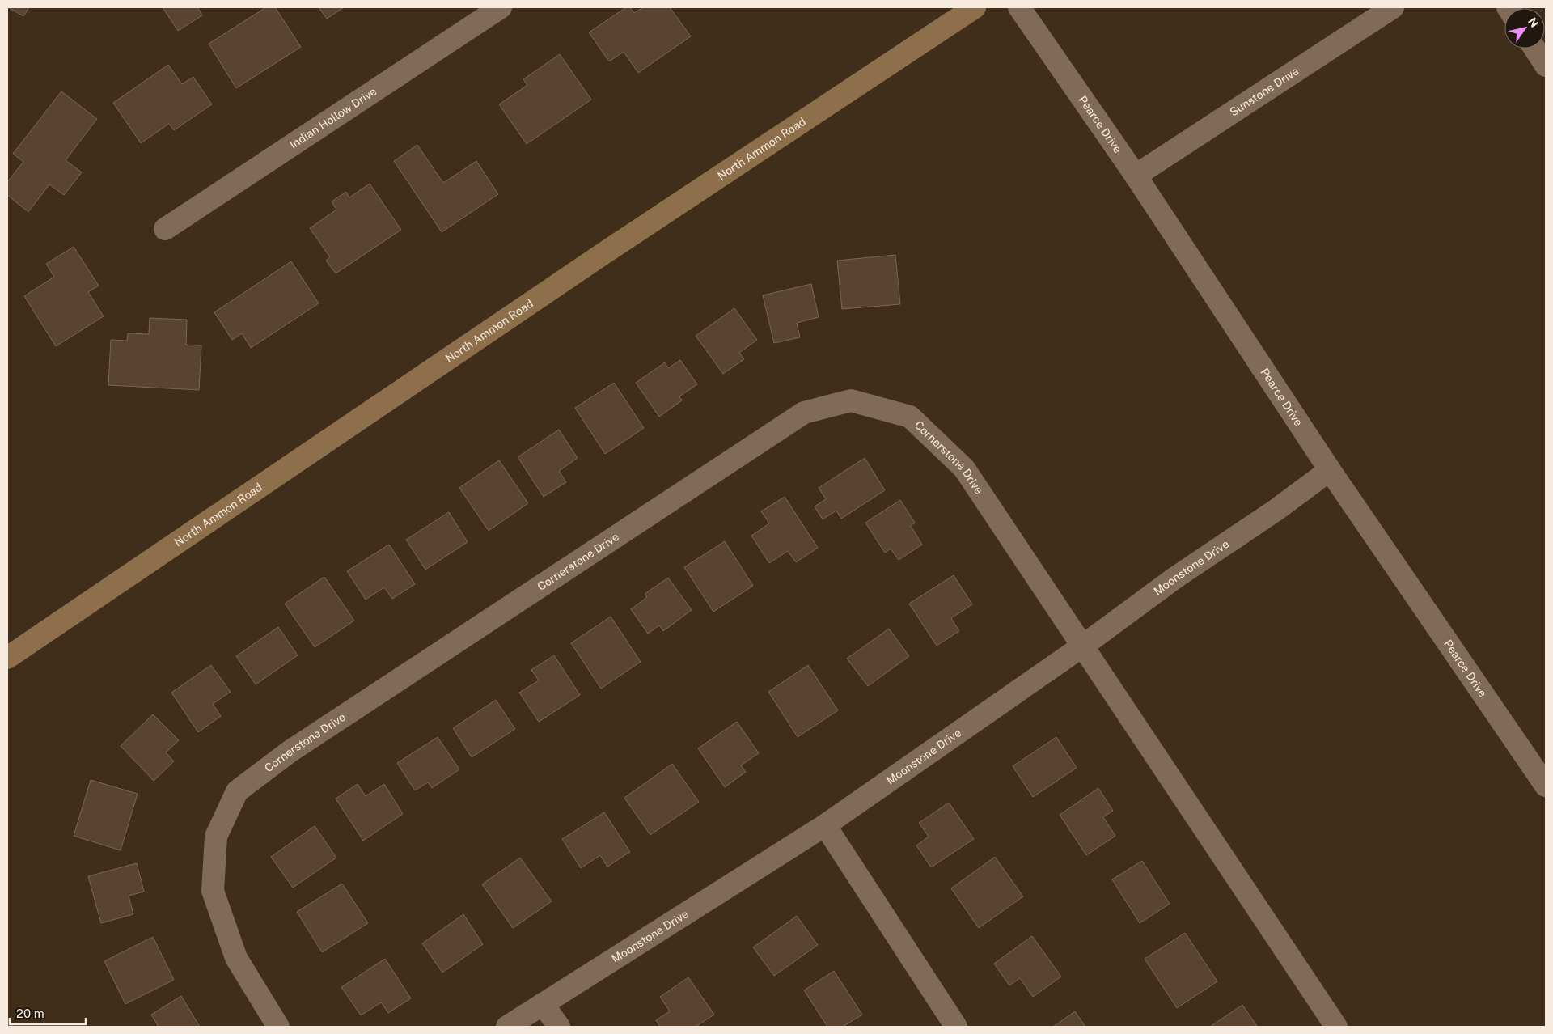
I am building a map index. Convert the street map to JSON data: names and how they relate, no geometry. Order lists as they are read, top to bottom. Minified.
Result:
{"streets":{"main road":["North Ammon Road"],"street":["Sunstone Drive","Indian Hollow Drive","Pearce Drive","Cornerstone Drive","Moonstone Drive"]},"crossings":[["Sunstone Drive","Pearce Drive"],["Pearce Drive","Moonstone Drive"],["Cornerstone Drive","Moonstone Drive"]],"scale_bar":"20 m","north":"top right"}
